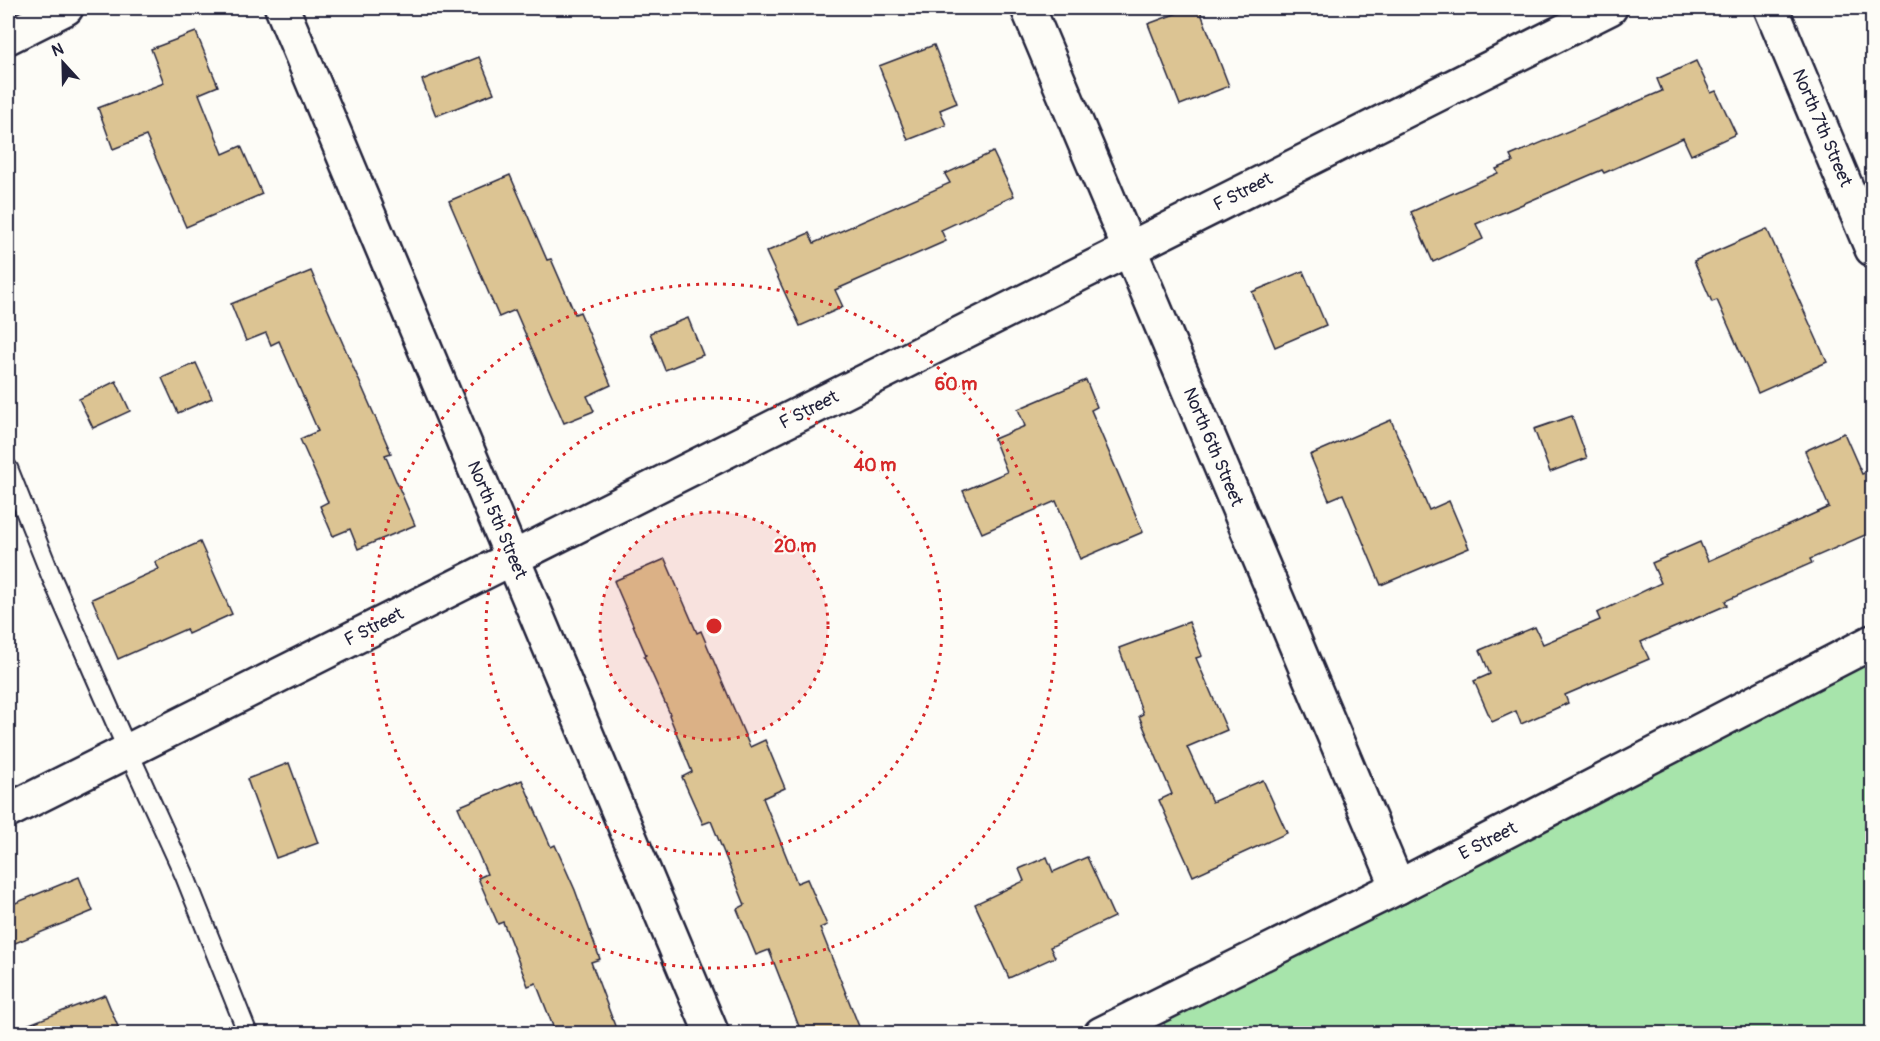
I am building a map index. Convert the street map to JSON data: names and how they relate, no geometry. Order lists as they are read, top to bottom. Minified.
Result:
{"streets":{"street":["North 7th Street","F Street","North 6th Street","North 5th Street","E Street"]},"crossings":[["F Street","North 6th Street"],["F Street","North 5th Street"],["North 6th Street","E Street"]],"north":"top","rings":["60 m","40 m","20 m"]}
